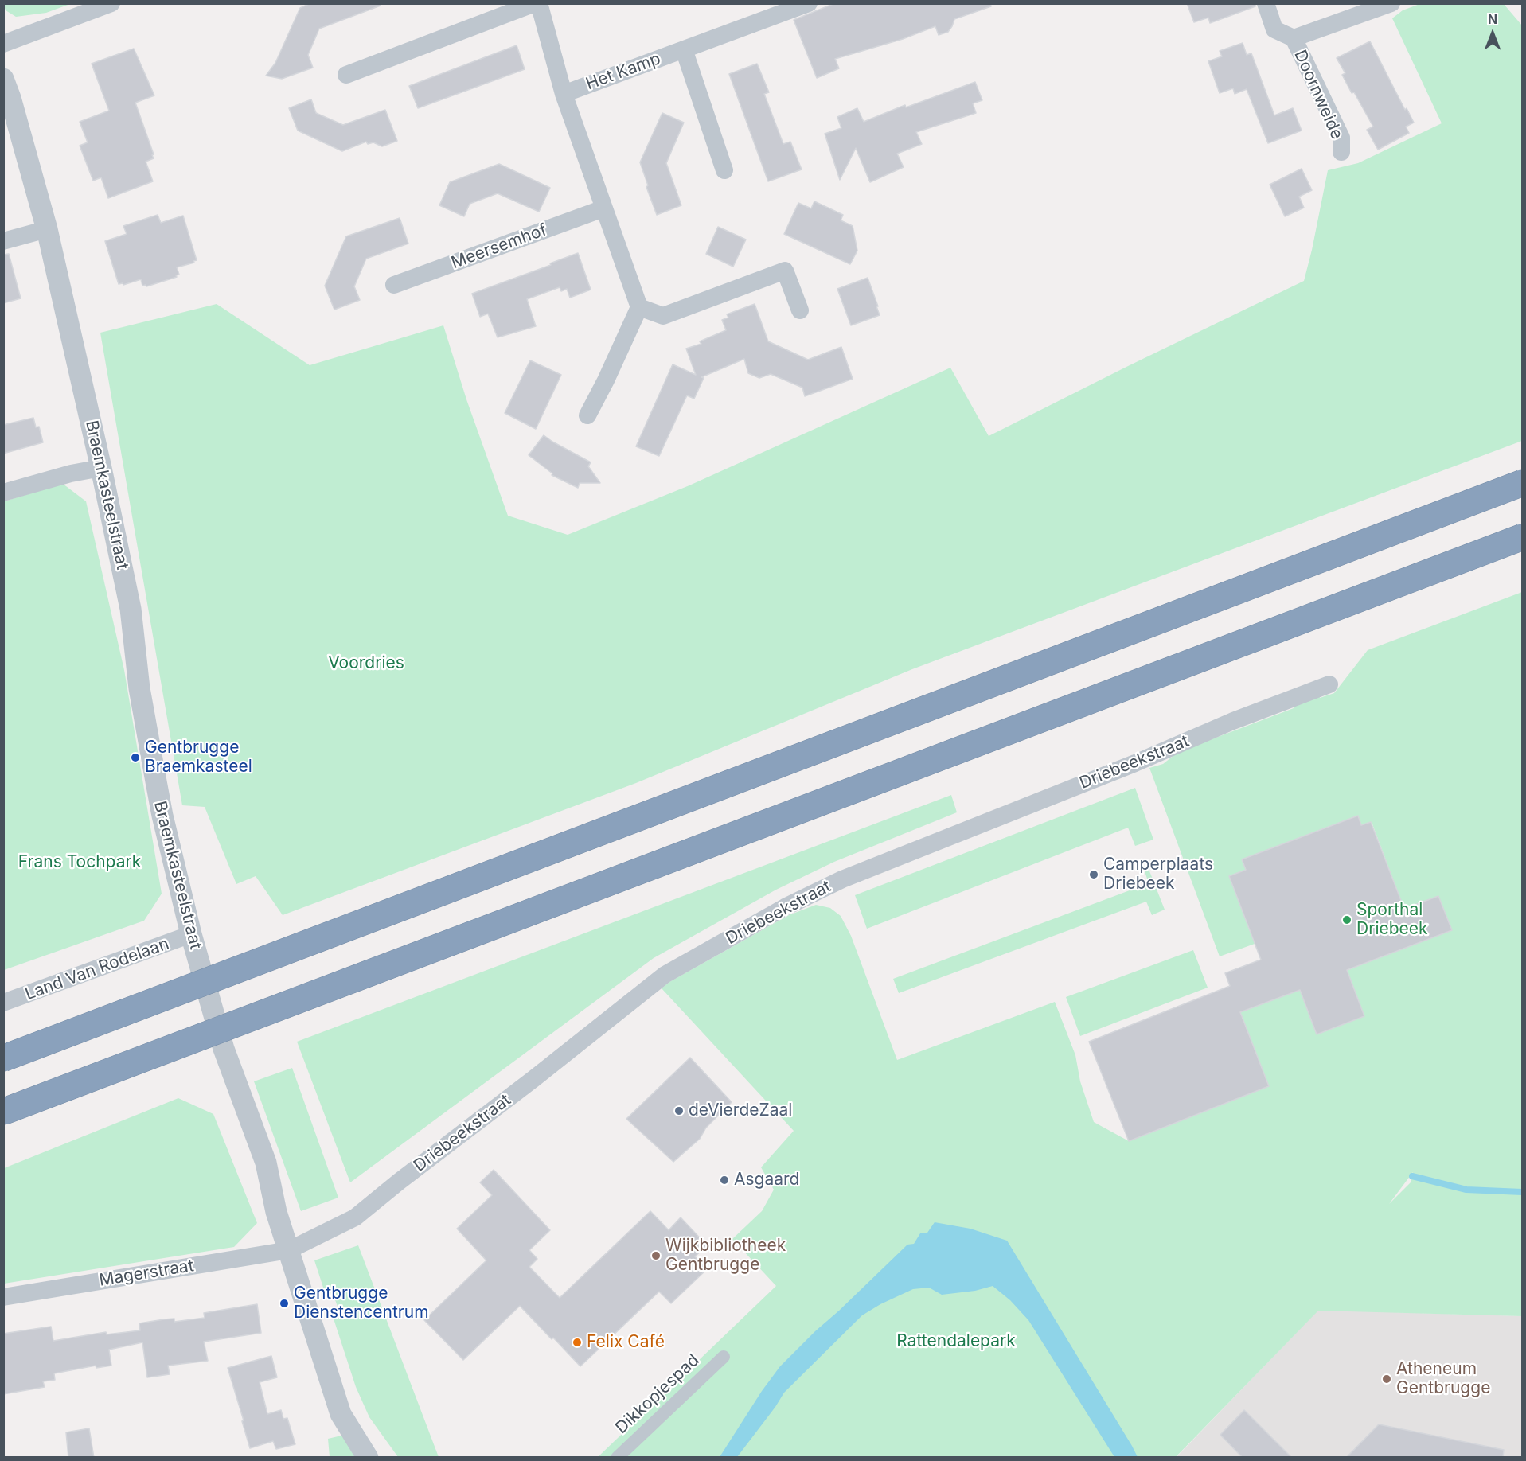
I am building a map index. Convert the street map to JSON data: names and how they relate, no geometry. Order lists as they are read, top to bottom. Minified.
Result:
{"streets":{"street":["Het Kamp","Doornweide","Meersemhof","Braemkasteelstraat","Driebeekstraat","Land Van Rodelaan","Magerstraat","Dikkopjespad"]},"crossings":[["Braemkasteelstraat","Driebeekstraat"],["Braemkasteelstraat","Land Van Rodelaan"],["Braemkasteelstraat","Magerstraat"],["Driebeekstraat","Magerstraat"]],"parks":["Voordries","Frans Tochpark","Rattendalepark"],"places":["Gentbrugge Braemkasteel","Camperplaats Driebeek","Sporthal Driebeek","deVierdeZaal","Asgaard","Wijkbibliotheek Gentbrugge","Gentbrugge Dienstencentrum","Felix Café","Atheneum Gentbrugge"],"north":"top"}
